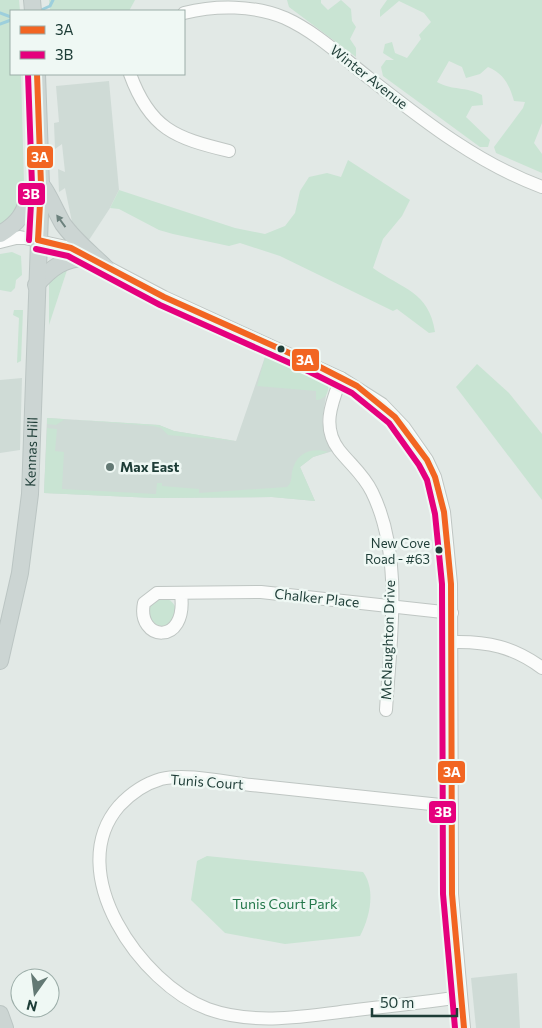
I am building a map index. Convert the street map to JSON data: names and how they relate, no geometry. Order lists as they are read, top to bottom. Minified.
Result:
{"streets":{"main road":["Kennas Hill"],"street":["Winter Avenue","Chalker Place","McNaughton Drive","Tunis Court"]},"crossings":[["Chalker Place","McNaughton Drive"]],"parks":["Tunis Court Park"],"places":["Max East","New Cove Road - #63"],"lines":["transit line 3A","transit line 3B"],"legend":["3A","3B"],"scale_bar":"50 m","north":"bottom"}
